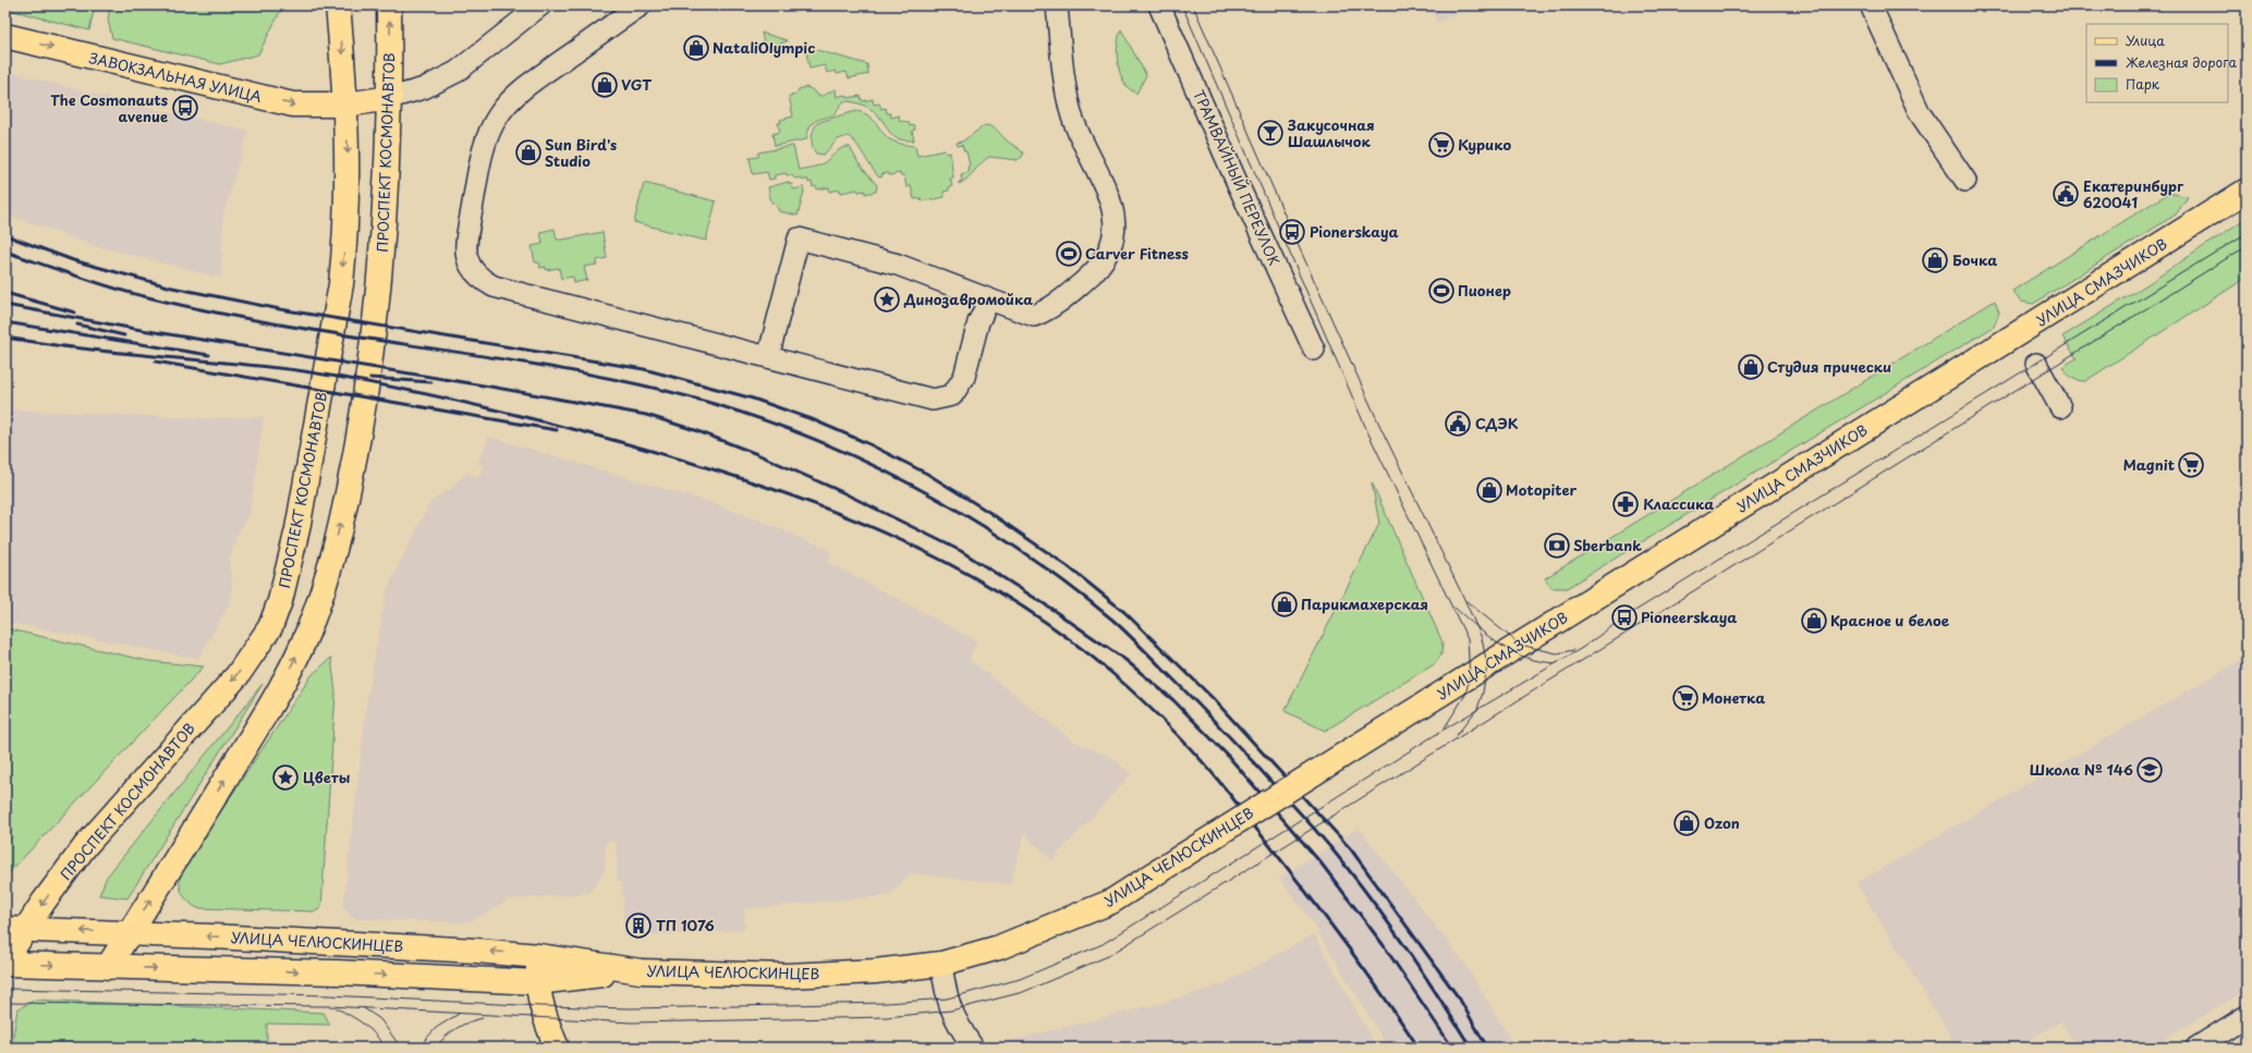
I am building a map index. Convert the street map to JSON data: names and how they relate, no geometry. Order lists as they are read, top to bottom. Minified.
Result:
{"streets":{"main road":["ЗАВОКЗАЛЬНАЯ УЛИЦА","ПРОСПЕКТ КОСМОНАВТОВ","УЛИЦА СМАЗЧИКОВ","УЛИЦА ЧЕЛЮСКИНЦЕВ"],"street":["ТРАМВАЙНЫЙ ПЕРЕУЛОК"]},"crossings":[["ЗАВОКЗАЛЬНАЯ УЛИЦА","ПРОСПЕКТ КОСМОНАВТОВ"],["ПРОСПЕКТ КОСМОНАВТОВ","УЛИЦА ЧЕЛЮСКИНЦЕВ"],["УЛИЦА СМАЗЧИКОВ","УЛИЦА ЧЕЛЮСКИНЦЕВ"]],"one_way":["ЗАВОКЗАЛЬНАЯ УЛИЦА"],"places":{"shop":["NataliOlympic","VGT","Sun Bird's Studio","Бочка","Студия прически","Motopiter","Парикмахерская","Красное и белое","Ozon"],"bus stop":["The Cosmonauts avenue","Pionerskaya","Pioneerskaya"],"bar":["Закусочная Шашлычок"],"supermarket":["Курико","Magnit","Монетка"],"public building":["Екатеринбург 620041","СДЭК"],"sports":["Carver Fitness","Пионер"],"place":["Динозавромойка","Цветы"],"pharmacy":["Классика"],"bank":["Sberbank"],"school or university":["Школа № 146"],"building":["ТП 1076"]},"legend":["Улица","Железная дорога","Парк"]}
